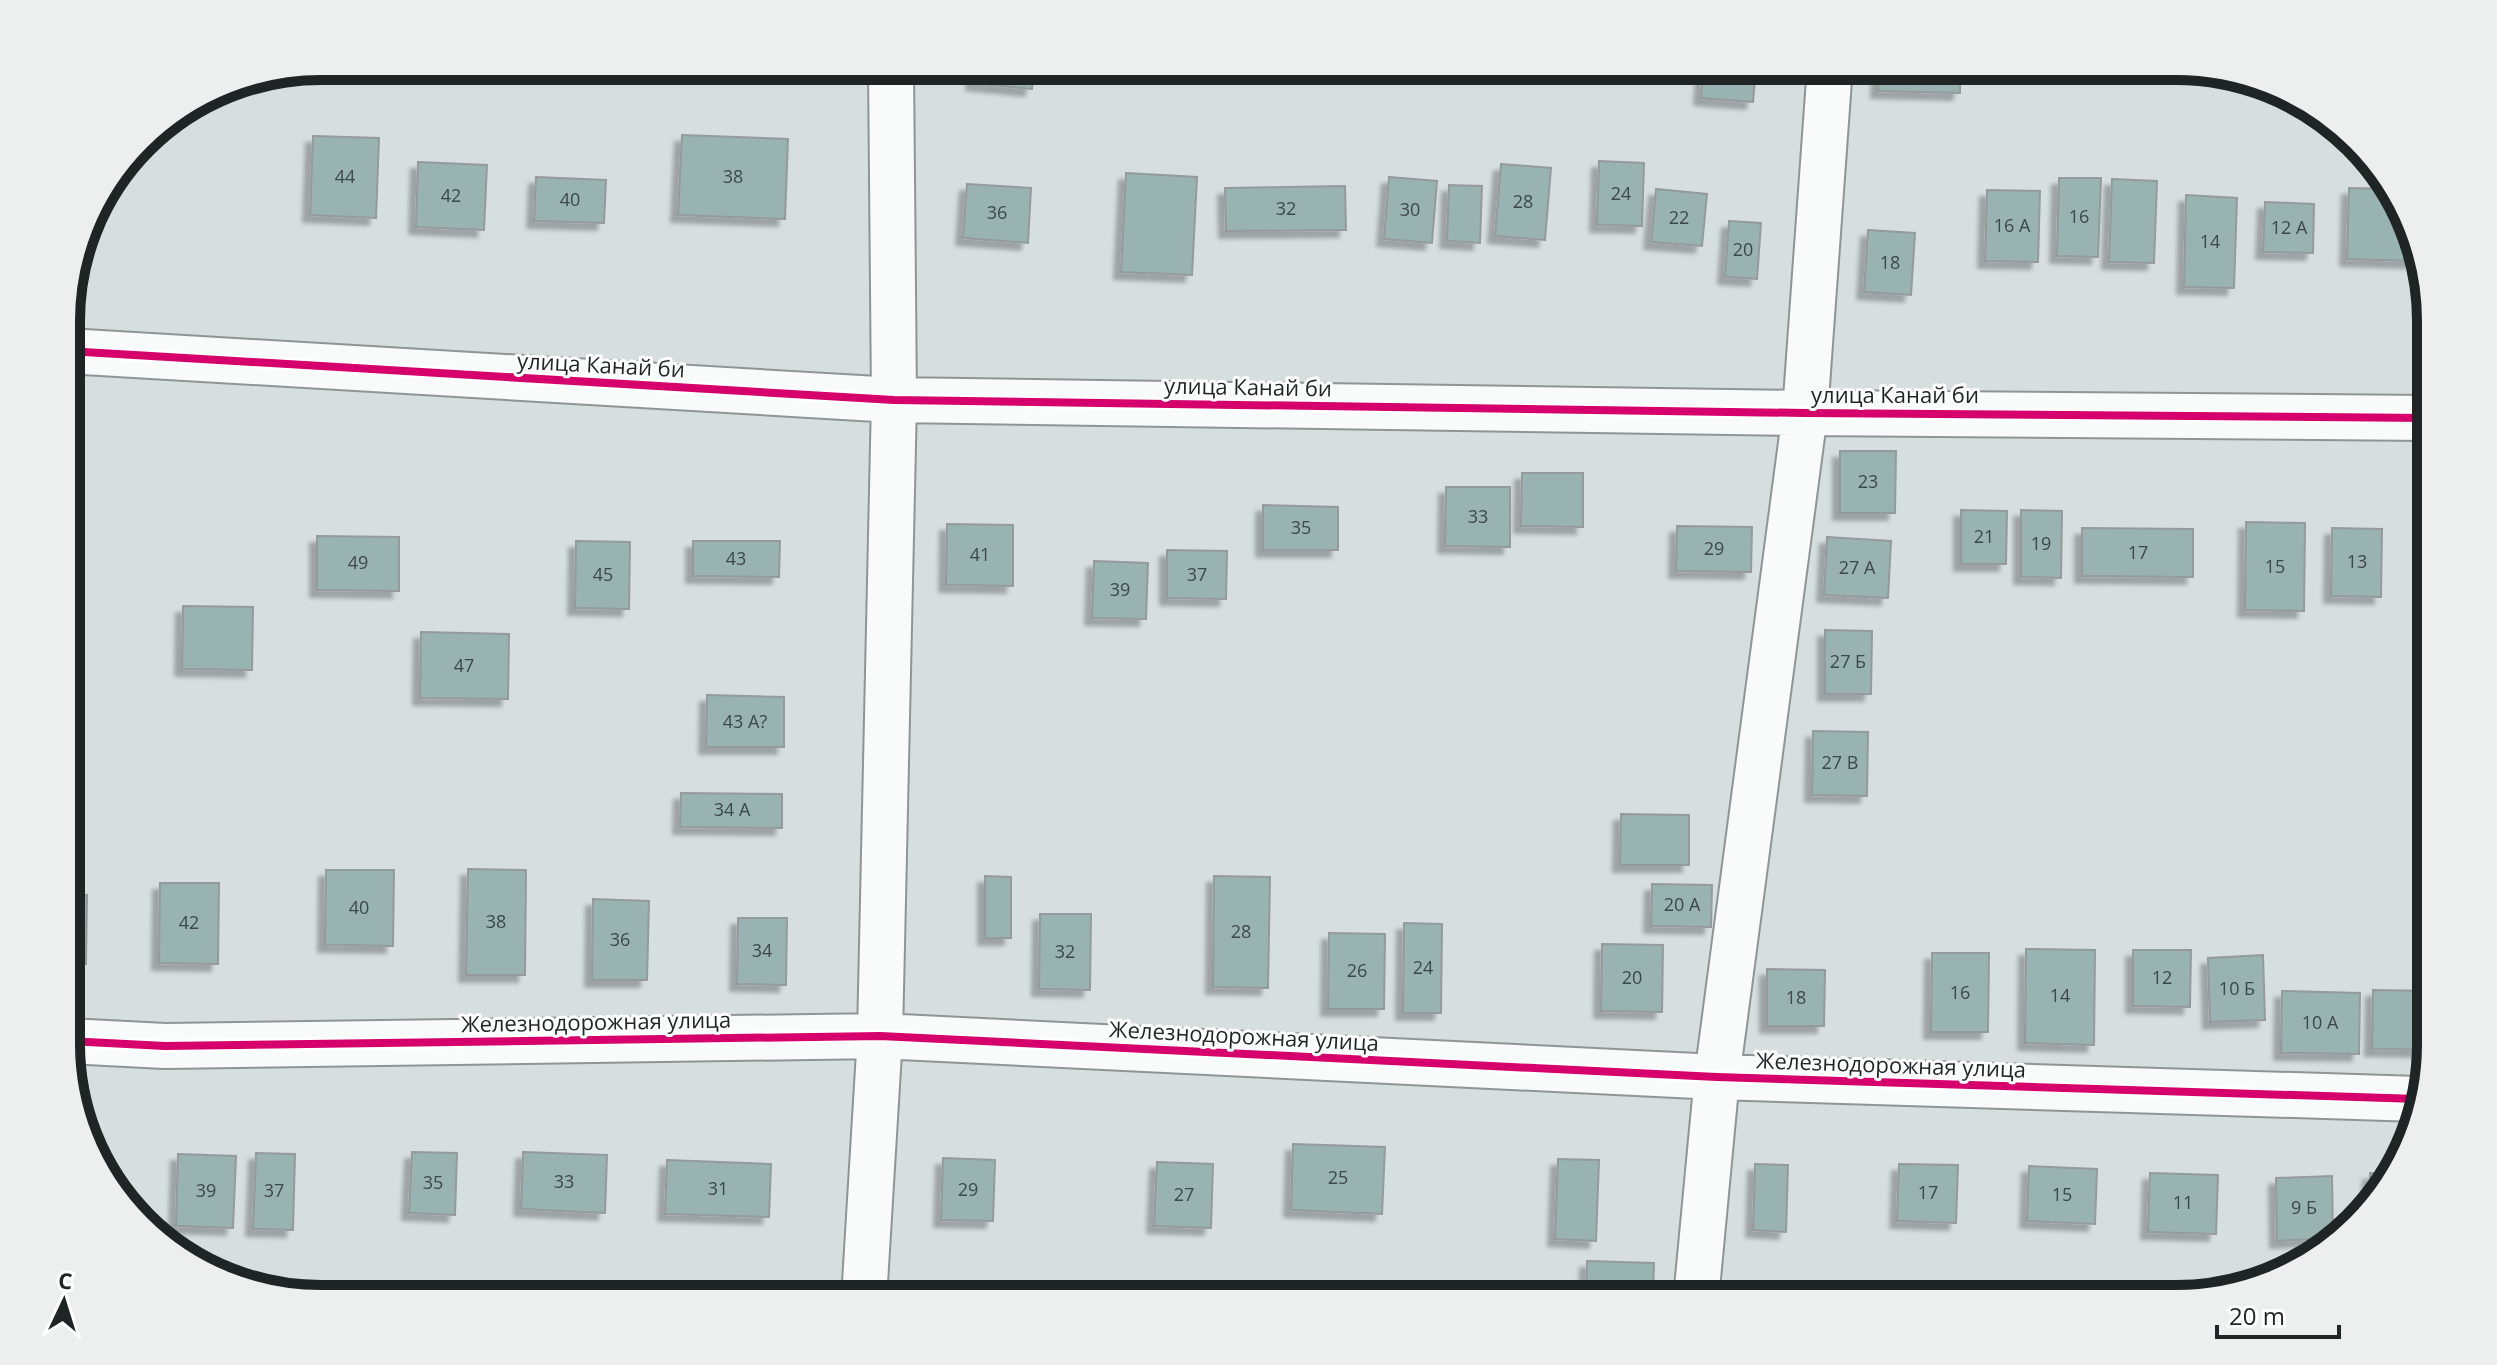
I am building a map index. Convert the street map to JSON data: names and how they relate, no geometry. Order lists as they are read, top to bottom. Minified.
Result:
{"streets":{"street":["улица Канай би","Железнодорожная улица"]},"house_numbers":["44","38","24","42","40","28","32","30","36","16","22","16 А","12 А","14","20","18","23","33","35","21","19","29","17","41","43","13","49","15","27 А","45","37","39","27 Б","47","43 А?","27 В","34 А","20 А","40","38","42","28","36","34","32","24","26","20","12","10 Б","16","14","18","10 А","25","33","35","31","29","39","37","17","27","15","11","9 Б"],"scale_bar":"20 m","north":"top"}
